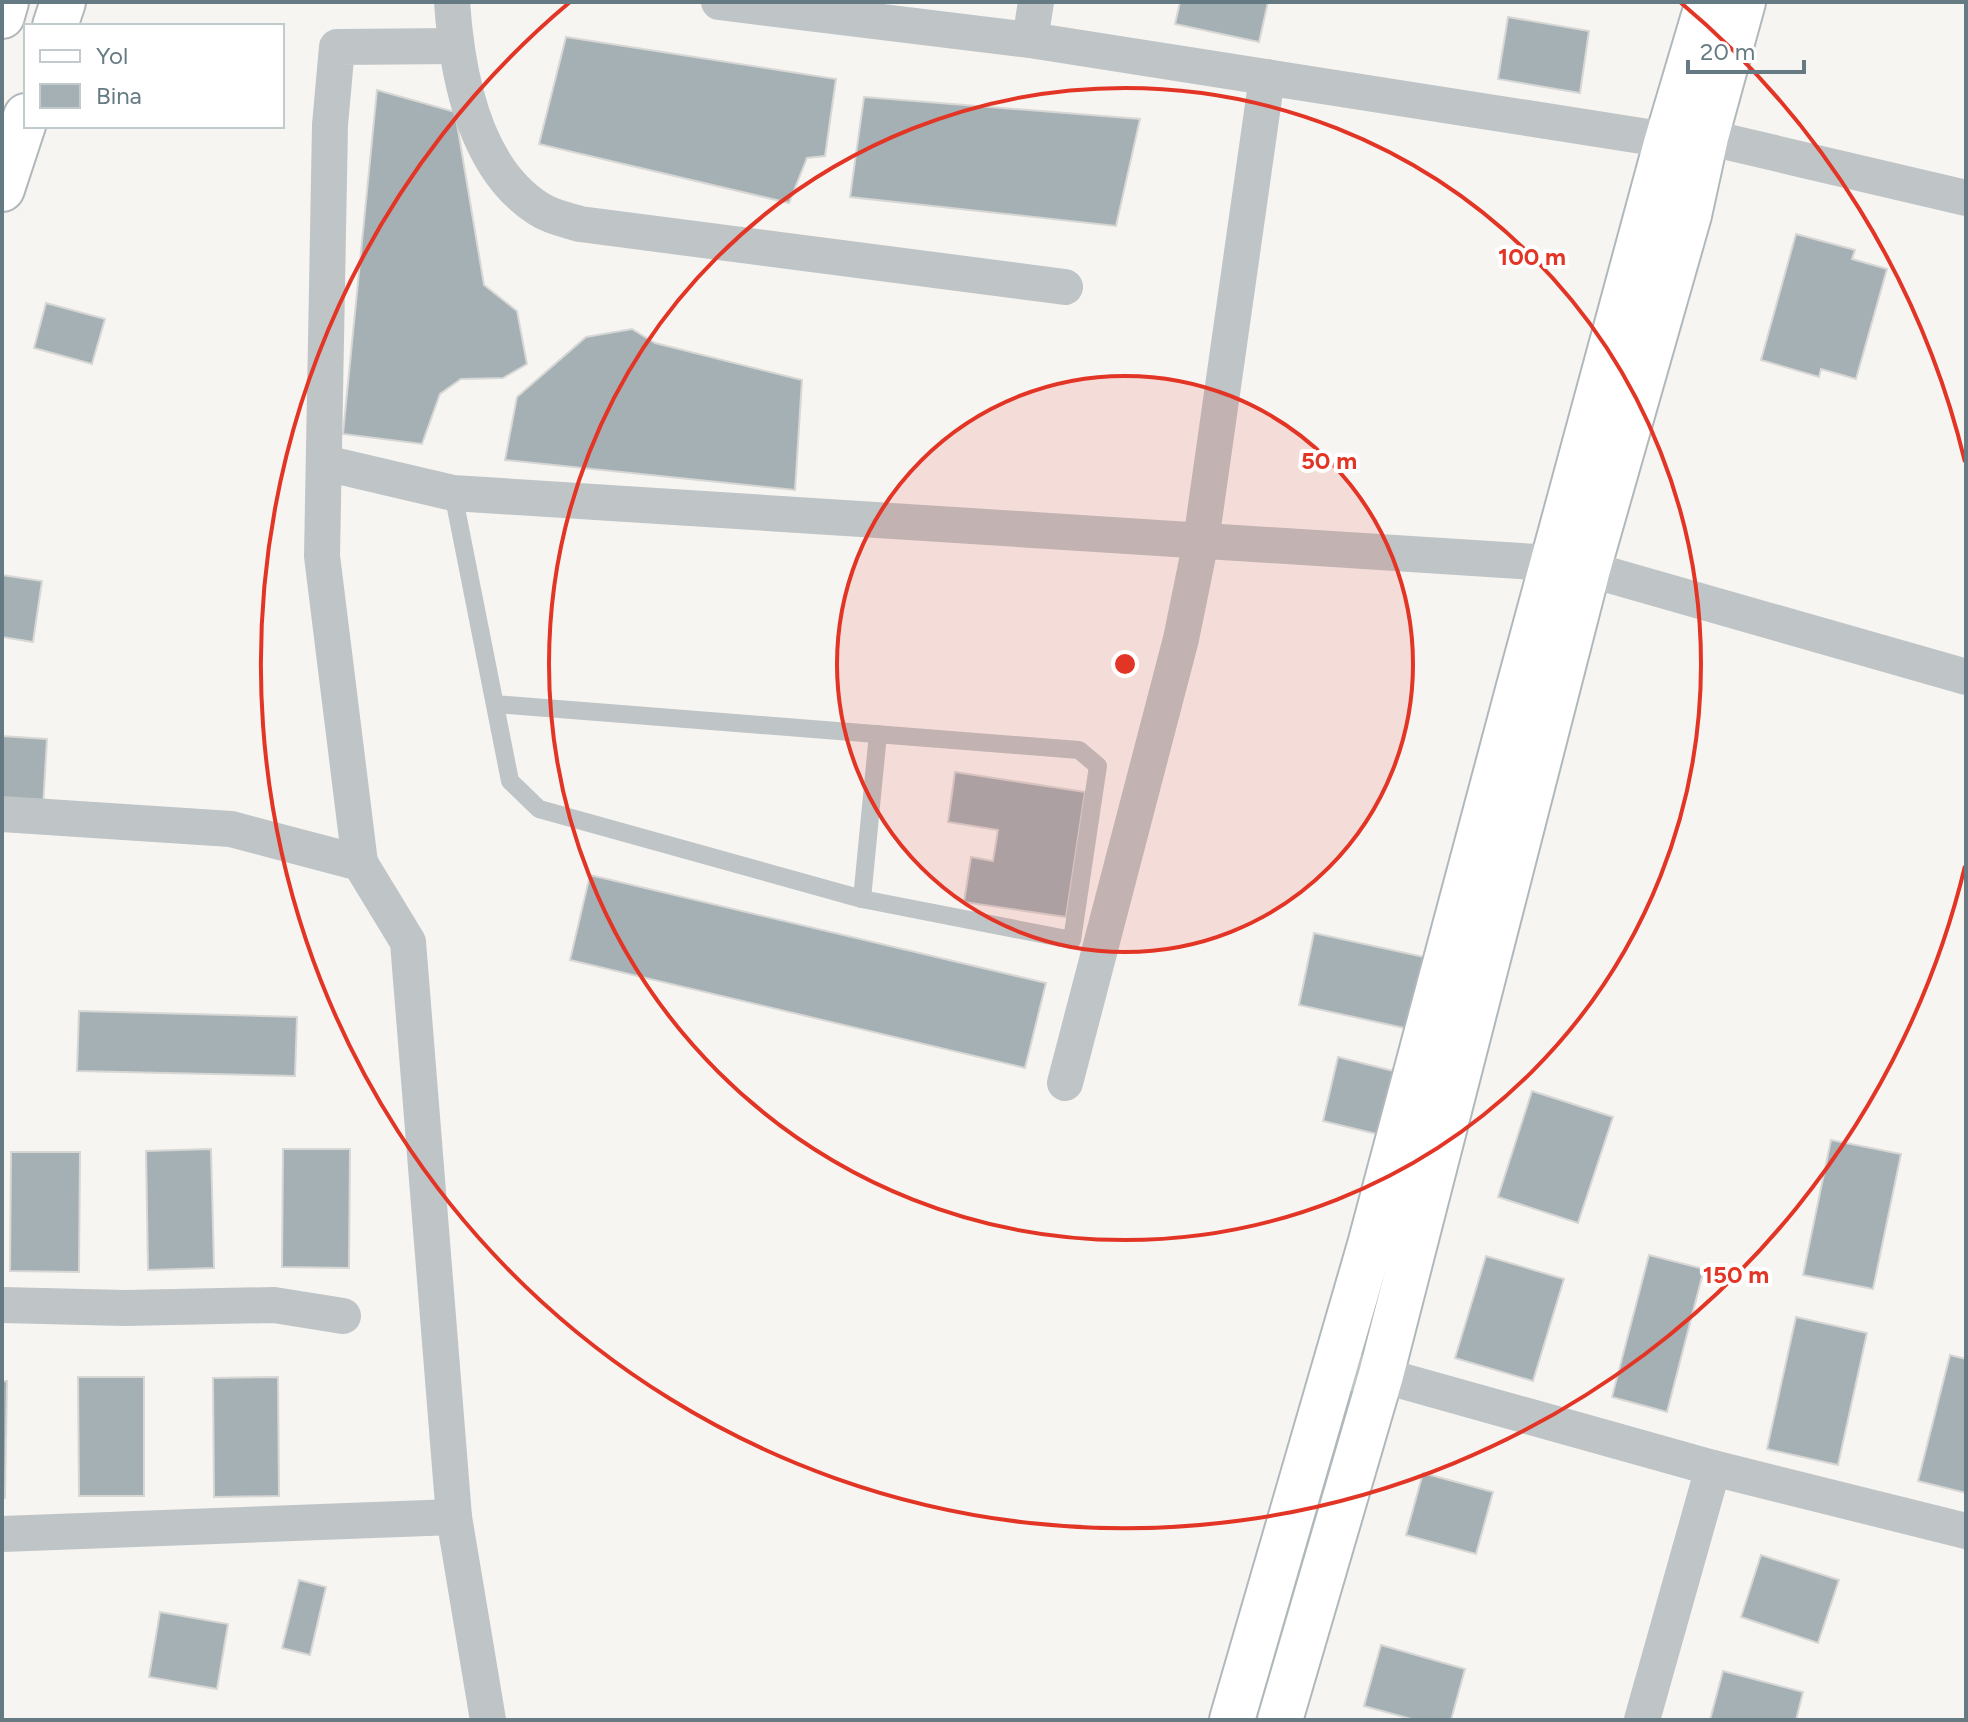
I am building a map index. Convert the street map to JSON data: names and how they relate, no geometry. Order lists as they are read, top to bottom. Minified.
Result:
{"legend":["Yol","Bina"],"scale_bar":"20 m","rings":["100 m","50 m","150 m"]}
